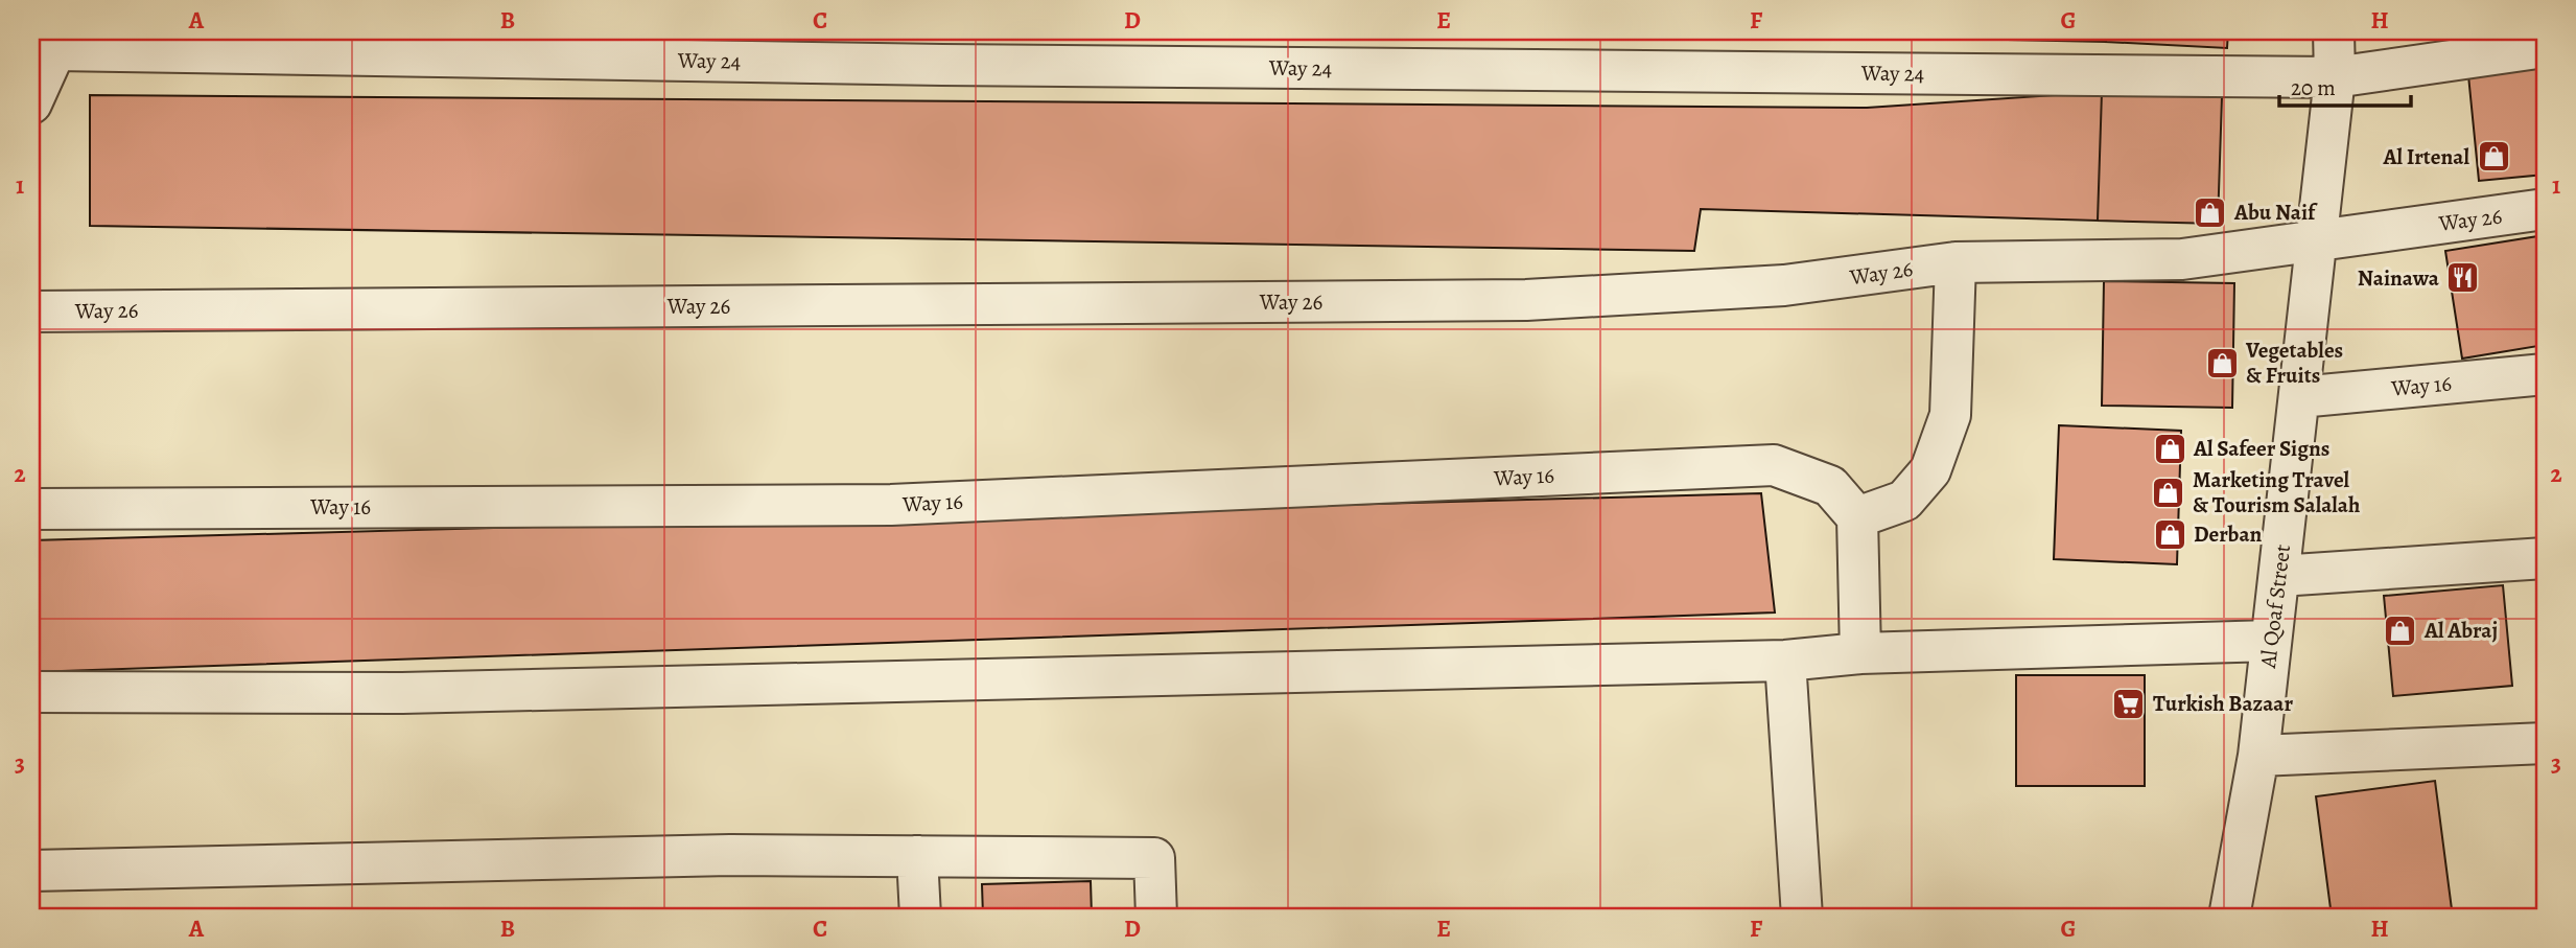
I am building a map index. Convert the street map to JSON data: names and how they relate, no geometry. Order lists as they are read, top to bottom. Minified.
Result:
{"streets":{"street":["Way 24","Way 26","Way 16","Al Qoaf Street"]},"crossings":[["Way 24","Al Qoaf Street"],["Way 26","Al Qoaf Street"],["Way 16","Al Qoaf Street"]],"places":{"shop":["Al Irtenal","Abu Naif","Vegetables & Fruits","Al Safeer Signs","Marketing Travel & Tourism Salalah","Derban","Al Abraj"],"restaurant":["Nainawa"],"supermarket":["Turkish Bazaar"]},"scale_bar":"20 m","grid":{"columns":["A","B","C","D","E","F","G","H"],"rows":["1","2","3"]}}
